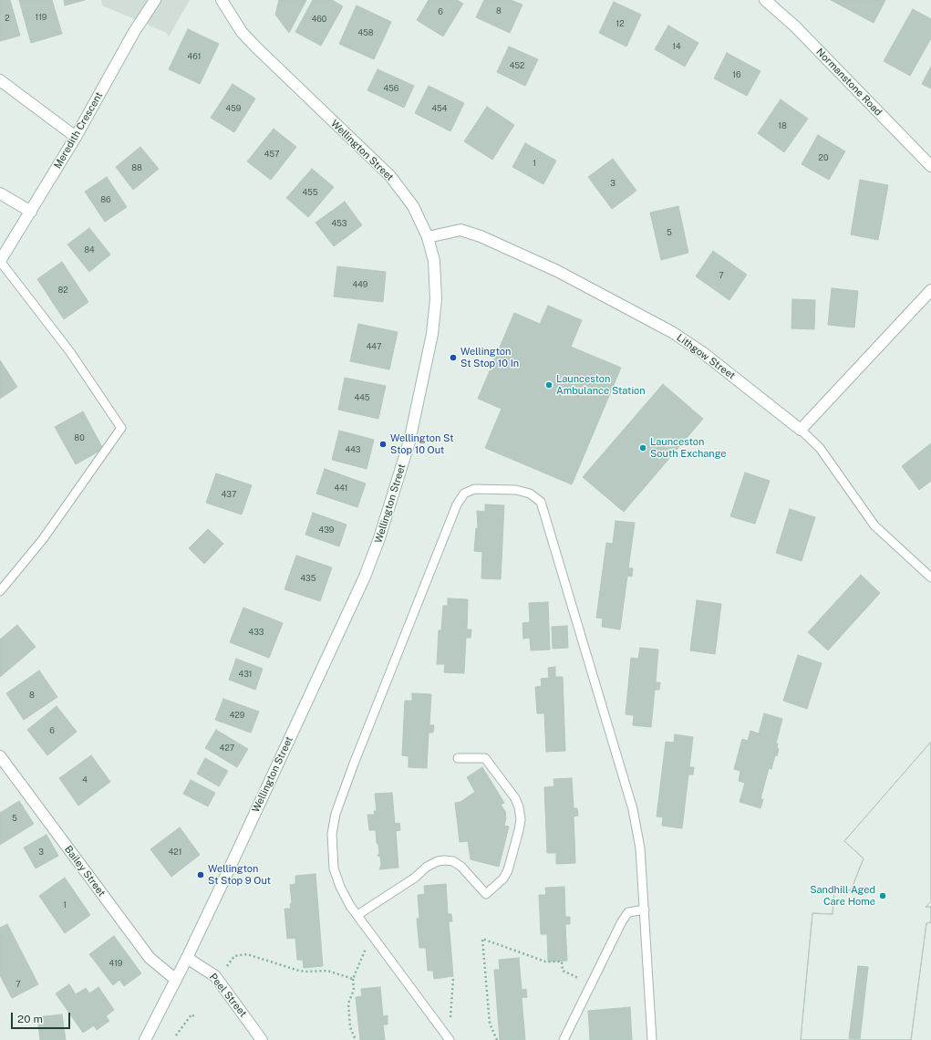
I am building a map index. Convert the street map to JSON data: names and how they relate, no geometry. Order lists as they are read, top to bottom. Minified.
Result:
{"streets":{"street":["Normanstone Road","Meredith Crescent","Wellington Street","Lithgow Street","Bailey Street","Peel Street"]},"crossings":[["Wellington Street","Lithgow Street"],["Wellington Street","Bailey Street"],["Wellington Street","Peel Street"]],"places":["Wellington St Stop 10 In","Launceston Ambulance Station","Wellington St Stop 10 Out","Launceston South Exchange","Wellington St Stop 9 Out","Sandhill Aged Care Home"],"house_numbers":["8","6","119","2","460","12","458","14","461","452","16","456","459","454","18","457","20","1","88","3","455","86","453","5","84","7","449","82","447","445","80","443","441","437","439","435","433","431","8","429","6","427","4","5","3","421","1","419","7"],"scale_bar":"20 m"}
